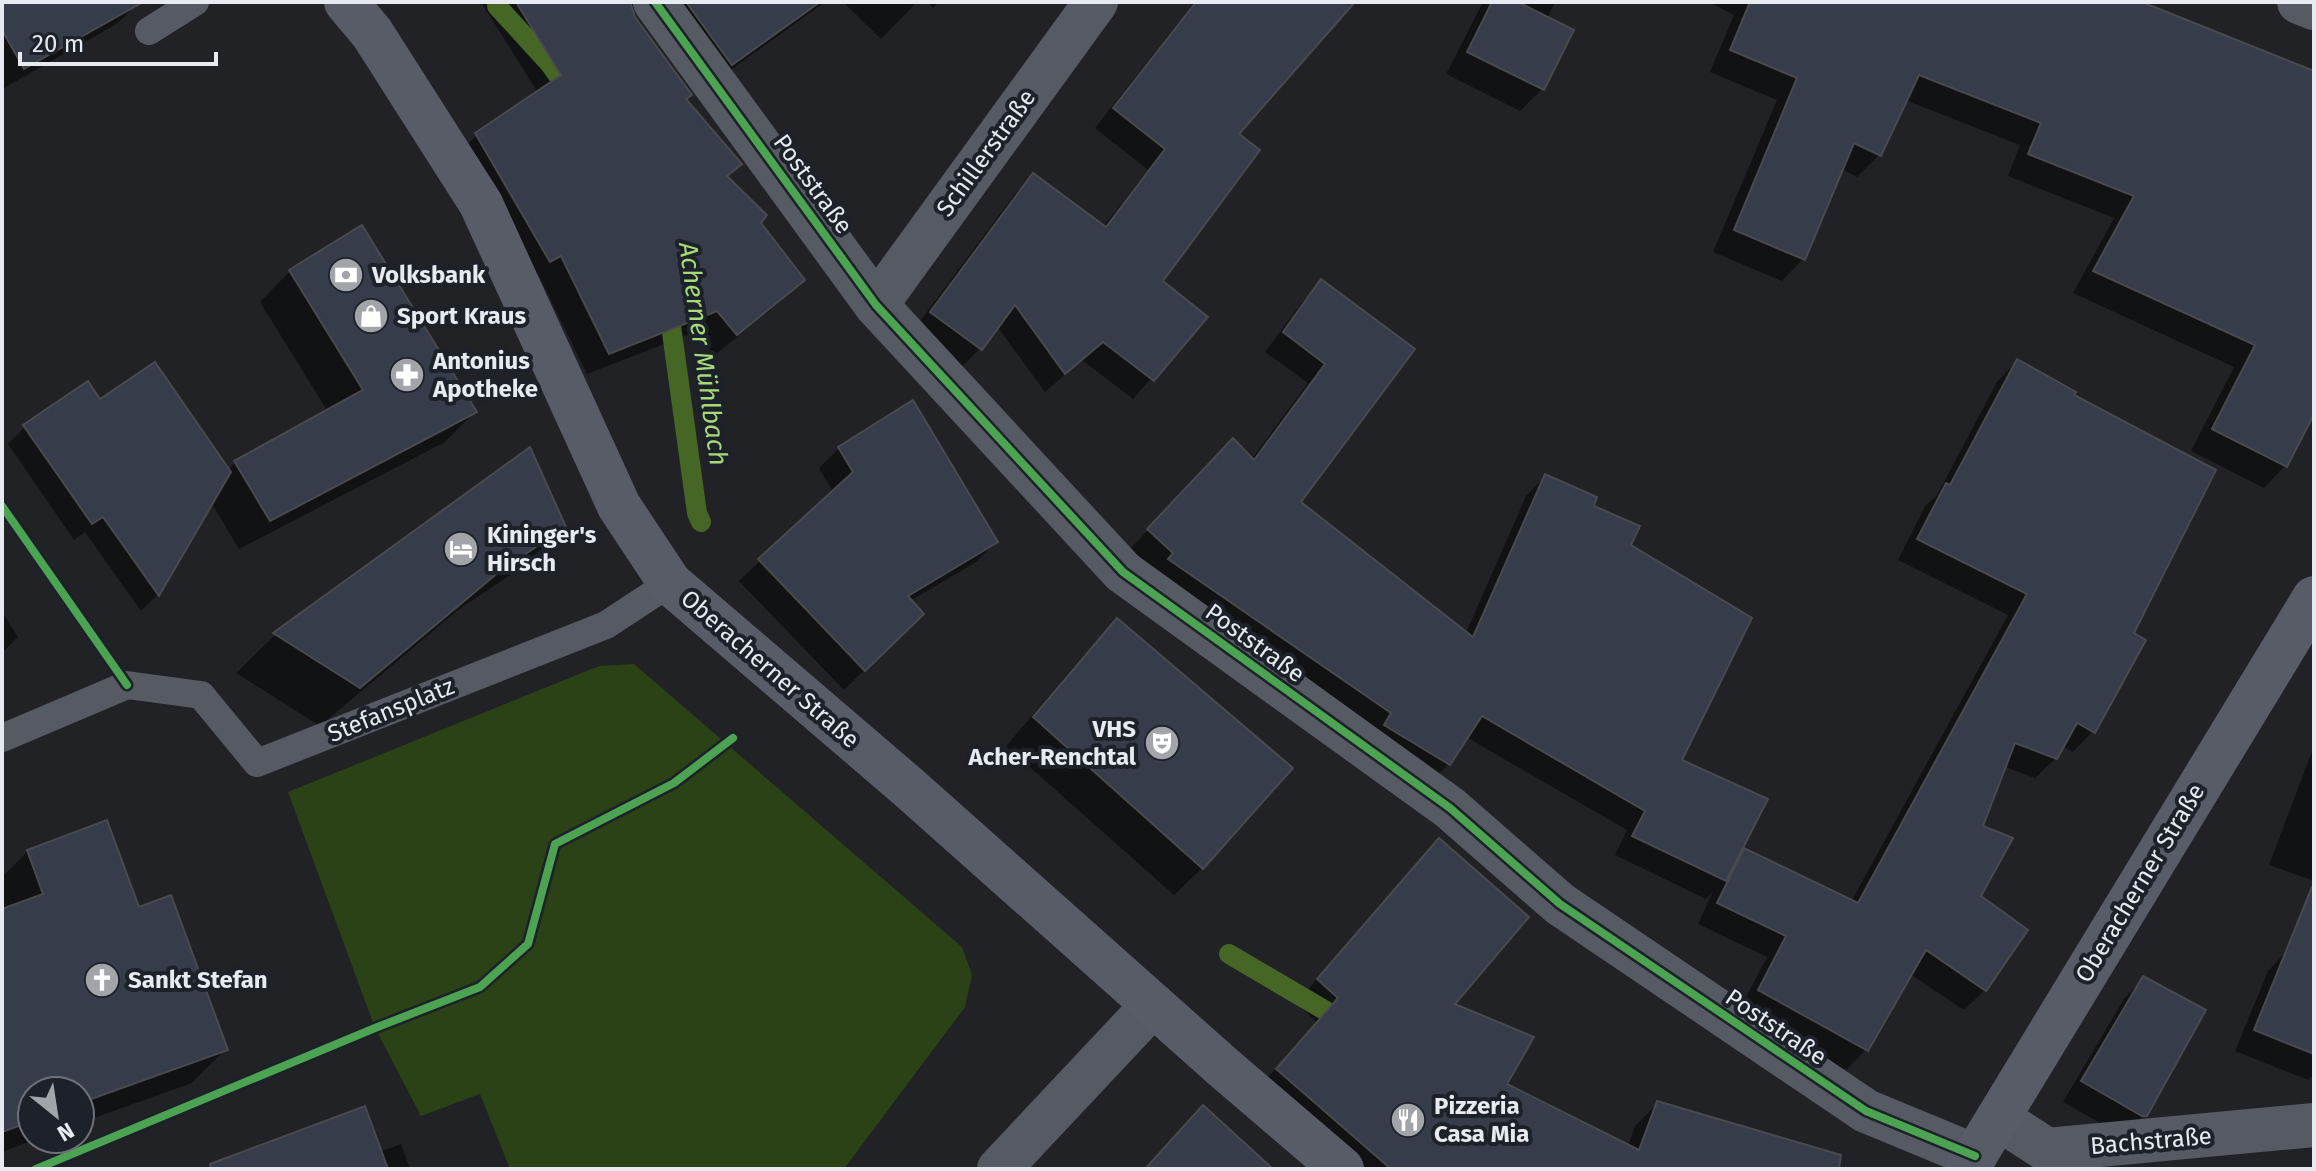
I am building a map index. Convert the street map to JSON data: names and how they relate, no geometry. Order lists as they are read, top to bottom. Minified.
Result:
{"streets":{"main road":["Oberacherner Straße"],"street":["Schillerstraße","Poststraße","Bachstraße"],"lane":["Stefansplatz"]},"crossings":[["Schillerstraße","Poststraße"],["Poststraße","Oberacherner Straße"],["Oberacherner Straße","Stefansplatz"],["Oberacherner Straße","Bachstraße"]],"water":["Acherner Mühlbach"],"places":{"bank":["Volksbank"],"shop":["Sport Kraus"],"pharmacy":["Antonius Apotheke"],"hotel":["Kininger's Hirsch"],"theatre":["VHS Acher-Renchtal"],"church":["Sankt Stefan"],"restaurant":["Pizzeria Casa Mia"]},"scale_bar":"20 m","north":"bottom right"}
